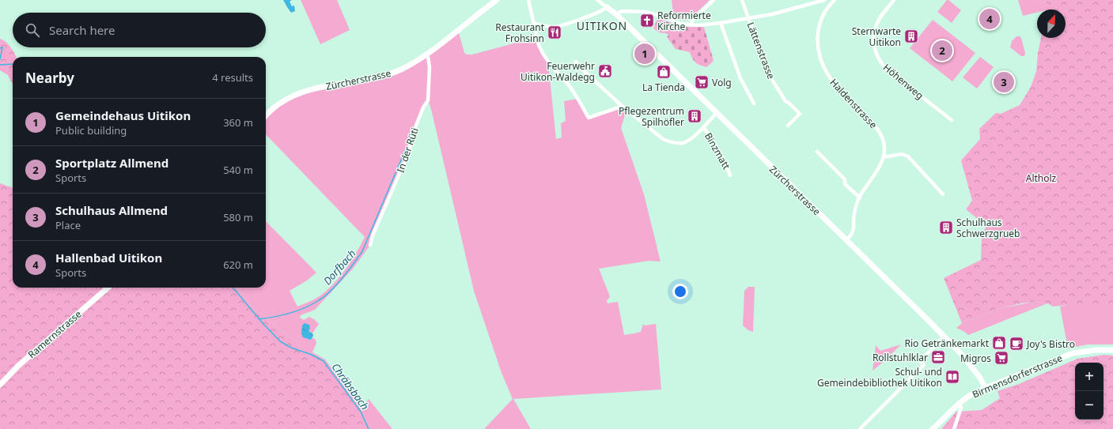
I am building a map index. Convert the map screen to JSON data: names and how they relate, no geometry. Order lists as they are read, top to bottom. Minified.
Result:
{"streets":{"street":["Lättenstrasse","Zürcherstrasse","Höhenweg","Haldenstrasse","In der Rüti","Binzmatt","Ramernstrasse","Birmensdorferstrasse"]},"crossings":[["Zürcherstrasse","In der Rüti"],["Zürcherstrasse","Birmensdorferstrasse"]],"districts":["UITIKON"],"water":["Dorfbach","Chräbsbach"],"parks":["Altholz"],"places":{"church":["Reformierte Kirche"],"restaurant":["Restaurant Frohsinn"],"building":["Sternwarte Uitikon","Pflegezentrum Spilhöfler","Schulhaus Schwerzgrueb"],"public building":["Feuerwehr Uitikon-Waldegg"],"shop":["La Tienda","Rio Getränkemarkt"],"supermarket":["Volg","Migros"],"cafe":["Joy's Bistro"],"office":["Rollstuhlklar"],"library":["Schul- und Gemeindebibliothek Uitikon"]},"north":"top","page":{"pins":["4","2","1","3"],"search":"Search here","heading":["Nearby","4 results"],"list":[{"mark":"1","name":"Gemeindehaus Uitikon","note":"Public building","value":"360 m"},{"mark":"2","name":"Sportplatz Allmend","note":"Sports","value":"540 m"},{"mark":"3","name":"Schulhaus Allmend","note":"Place","value":"580 m"},{"mark":"4","name":"Hallenbad Uitikon","note":"Sports","value":"620 m"}],"map_buttons":["+","−"]}}
